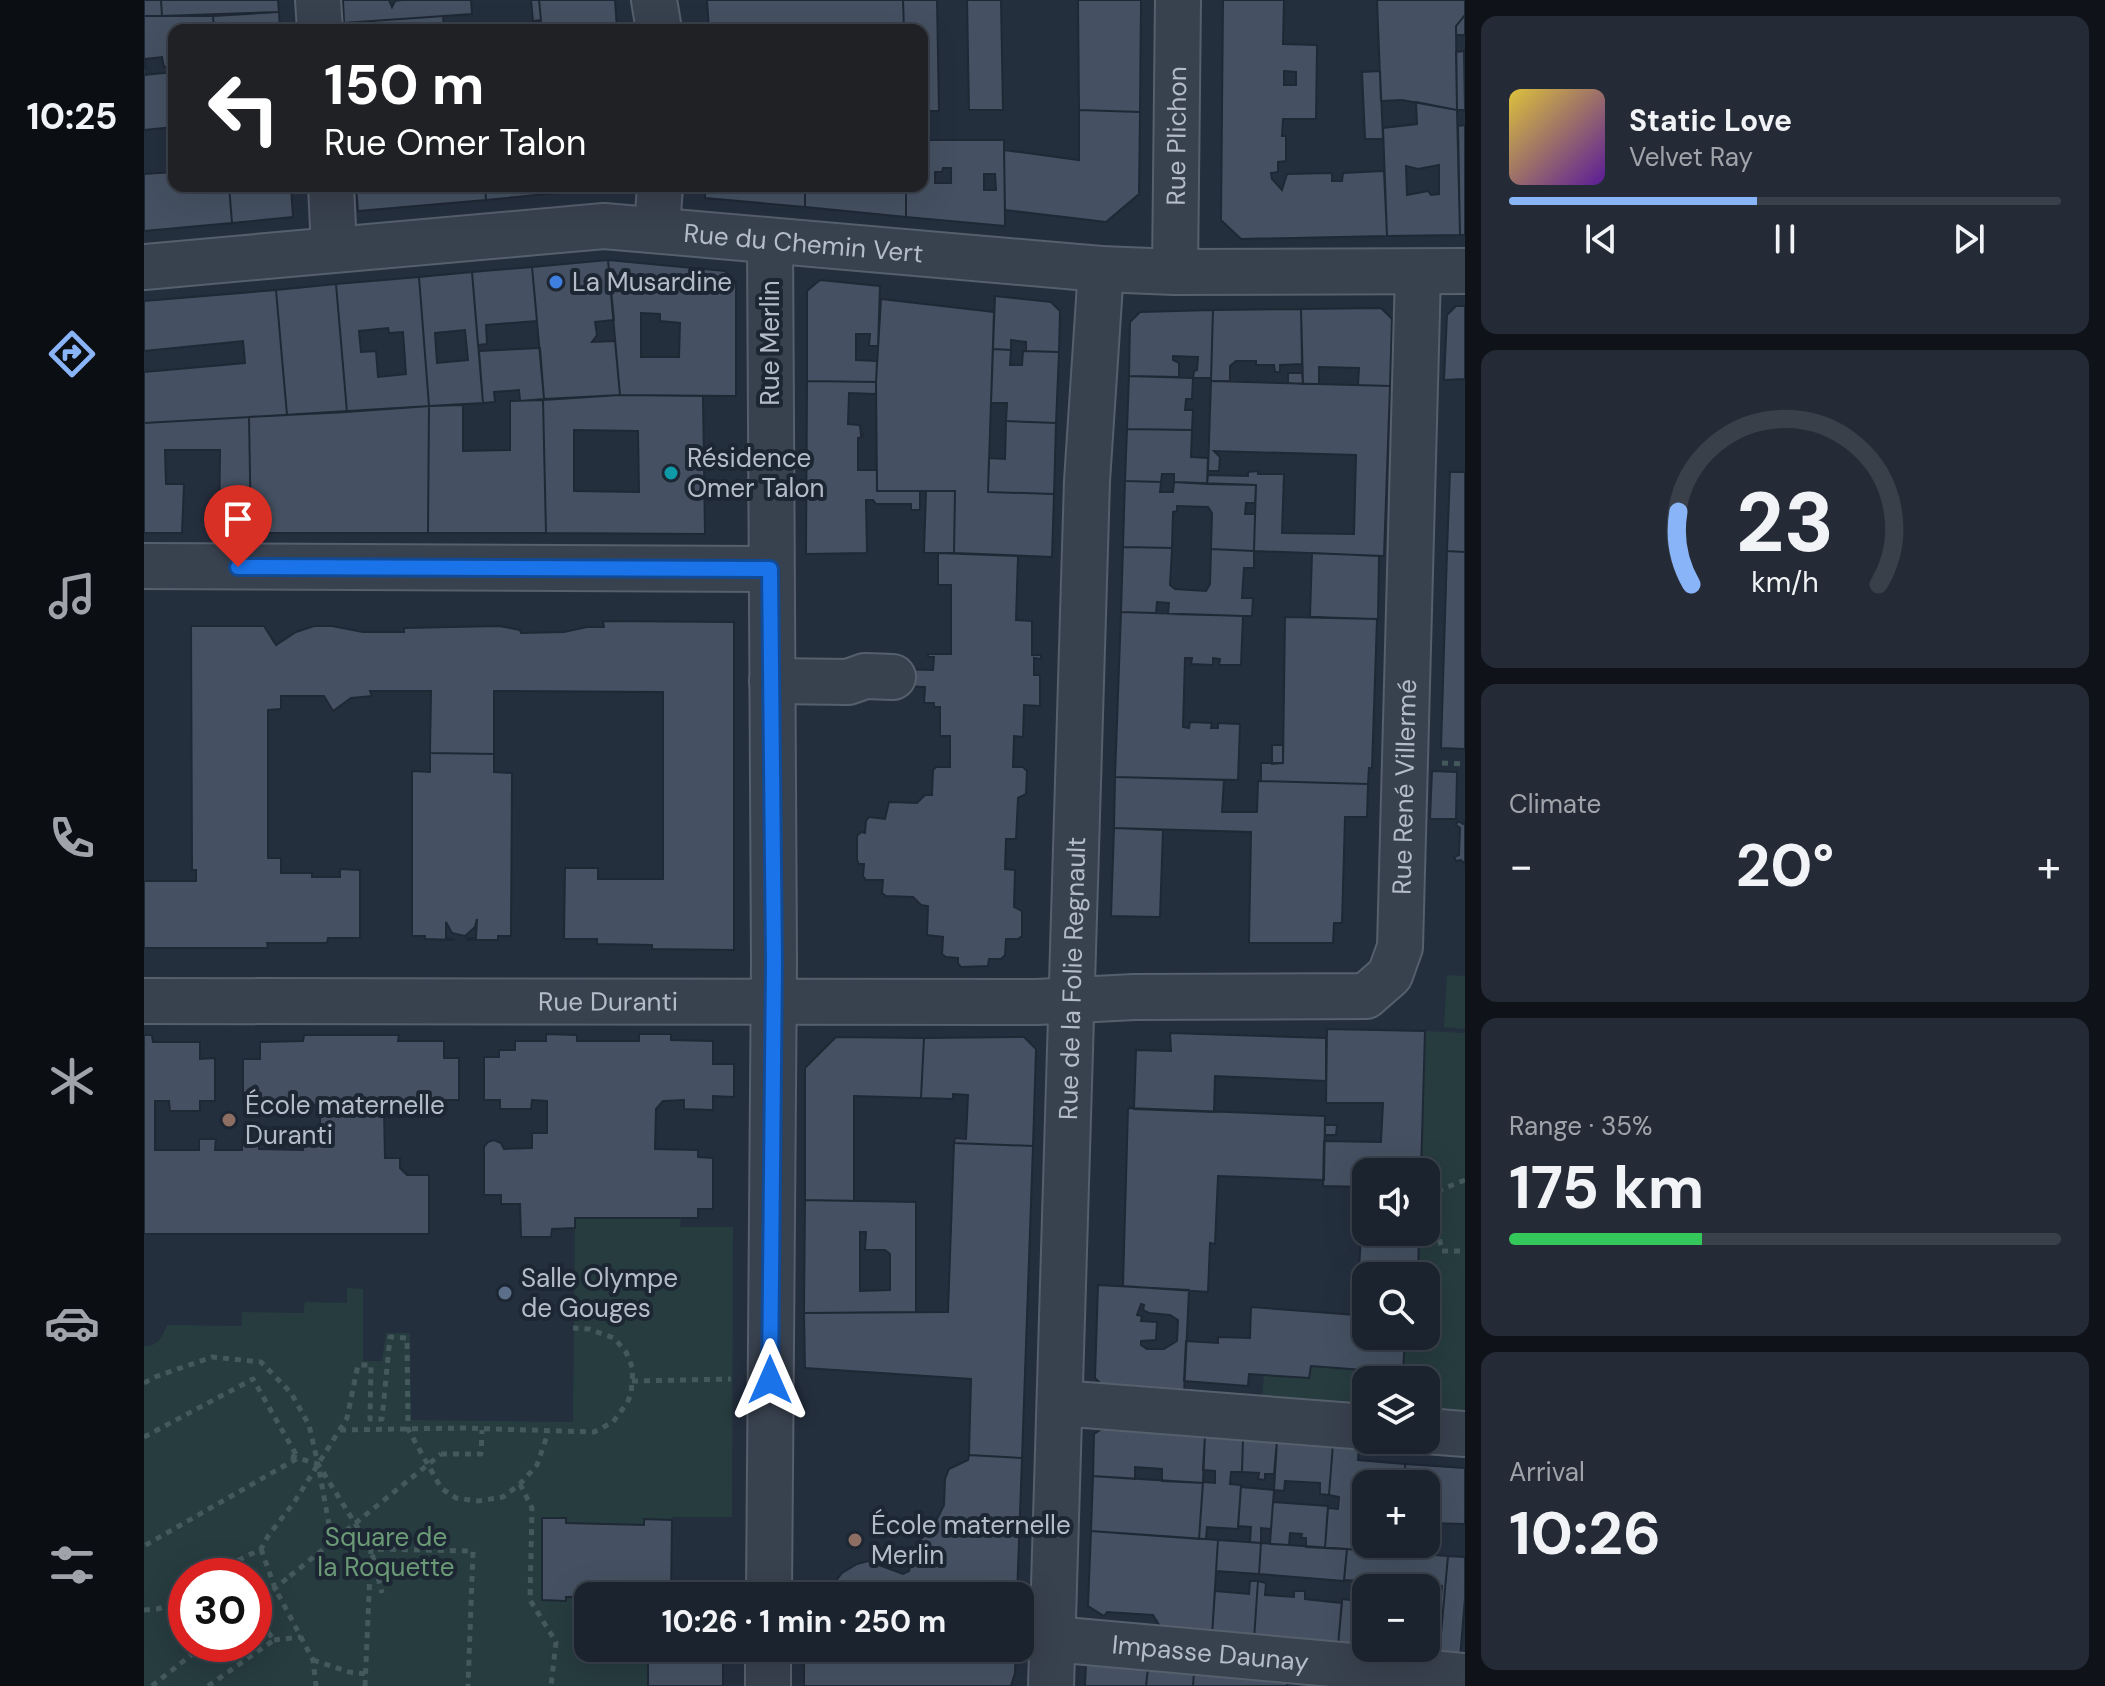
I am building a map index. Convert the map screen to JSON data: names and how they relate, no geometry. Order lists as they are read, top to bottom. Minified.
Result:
{"streets":{"street":["Rue Plichon","Rue du Chemin Vert","Rue Merlin","Rue René Villermé","Rue de la Folie Regnault","Rue Duranti","Impasse Daunay"]},"crossings":[["Rue Plichon","Rue du Chemin Vert"],["Rue du Chemin Vert","Rue Merlin"],["Rue du Chemin Vert","Rue René Villermé"],["Rue du Chemin Vert","Rue de la Folie Regnault"],["Rue Merlin","Rue Duranti"],["Rue René Villermé","Rue de la Folie Regnault"],["Rue René Villermé","Rue Duranti"],["Rue de la Folie Regnault","Rue Duranti"],["Rue de la Folie Regnault","Impasse Daunay"]],"parks":["Square de la Roquette"],"places":["La Musardine","Résidence Omer Talon","École maternelle Duranti","Salle Olympe de Gouges","École maternelle Merlin"],"page":{"tabs":"10:25","turn":["150 m","Rue Omer Talon"],"song":["Static Love","Velvet Ray"],"tile":["Climate",["Range · 35%","175 km"],["Arrival","10:26"]],"heat":["−","20°","+"],"map_buttons":["+","−"],"limit":"30","trip":"10:26 · 1 min · 250 m","gauge":["23","km/h"]}}
